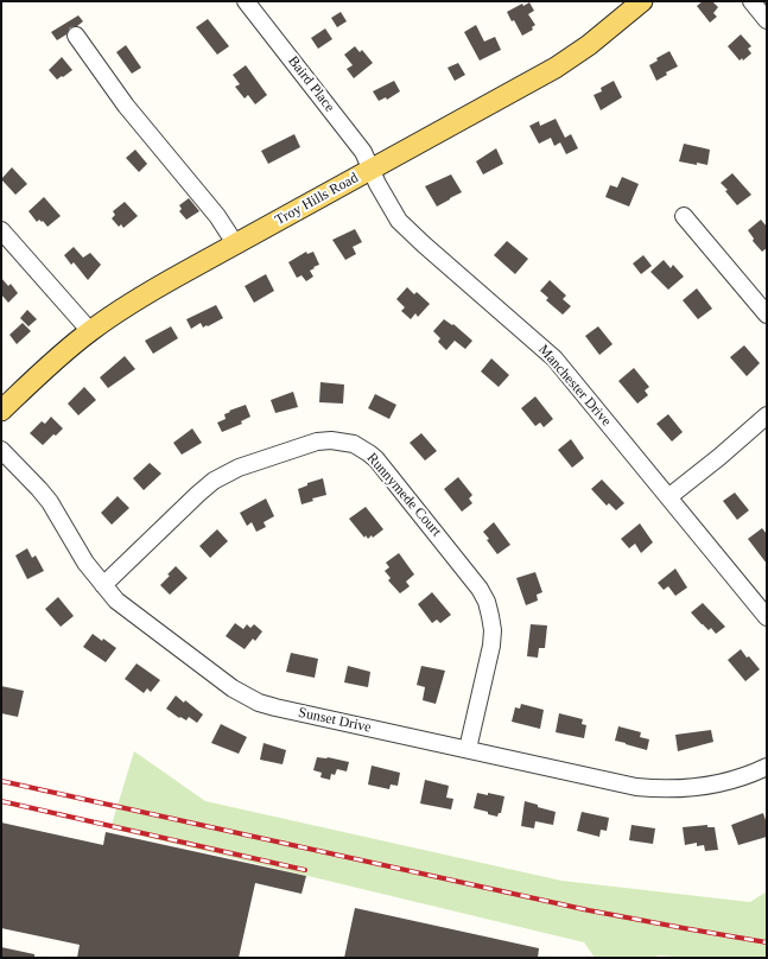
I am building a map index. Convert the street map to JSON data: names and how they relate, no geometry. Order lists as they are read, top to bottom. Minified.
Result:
{"streets":{"main road":["Troy Hills Road"],"street":["Baird Place","Manchester Drive","Runnymede Court","Sunset Drive"]},"crossings":[["Baird Place","Troy Hills Road"],["Baird Place","Manchester Drive"],["Troy Hills Road","Manchester Drive"],["Runnymede Court","Sunset Drive"]]}
